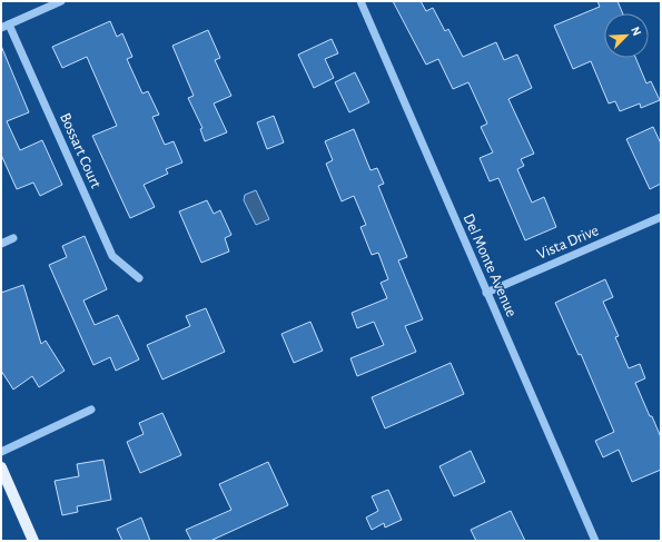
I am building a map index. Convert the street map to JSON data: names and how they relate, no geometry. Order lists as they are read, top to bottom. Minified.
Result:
{"streets":{"street":["Bossart Court","Vista Drive","Del Monte Avenue"]},"crossings":[["Vista Drive","Del Monte Avenue"]],"north":"top right"}
